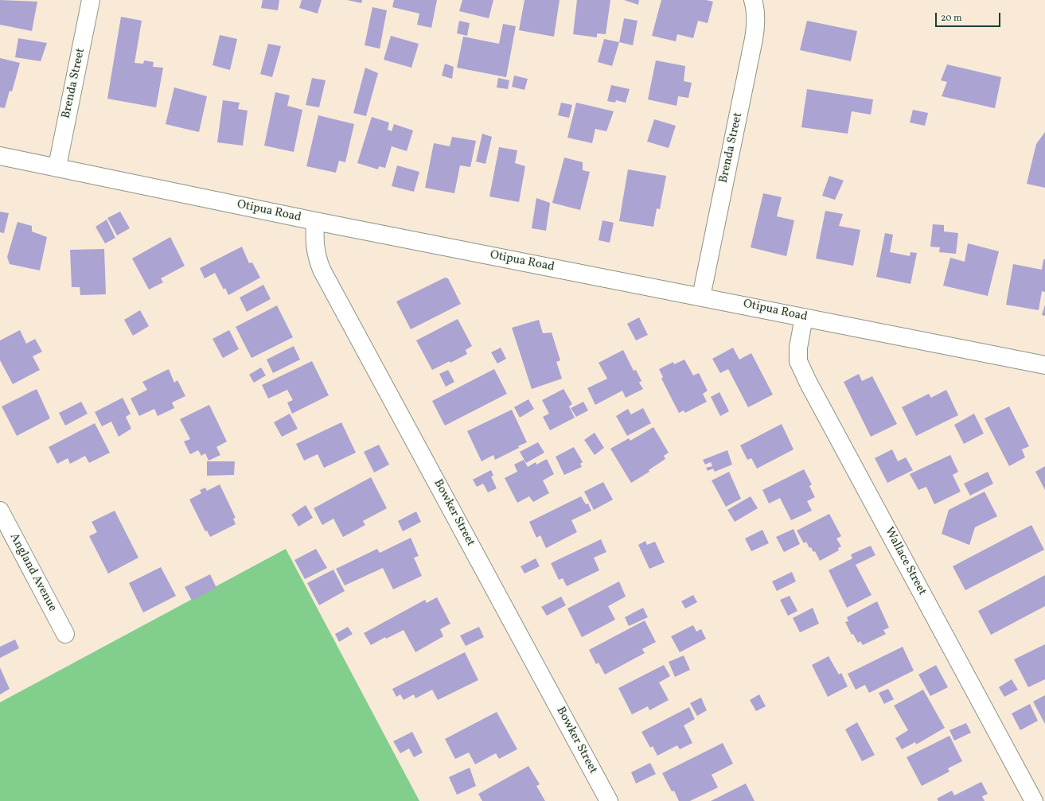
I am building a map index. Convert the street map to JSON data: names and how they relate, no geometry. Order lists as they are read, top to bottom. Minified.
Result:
{"streets":{"street":["Brenda Street","Otipua Road","Bowker Street","Wallace Street","Angland Avenue"]},"crossings":[["Brenda Street","Otipua Road"],["Otipua Road","Bowker Street"],["Otipua Road","Wallace Street"]],"scale_bar":"20 m"}
